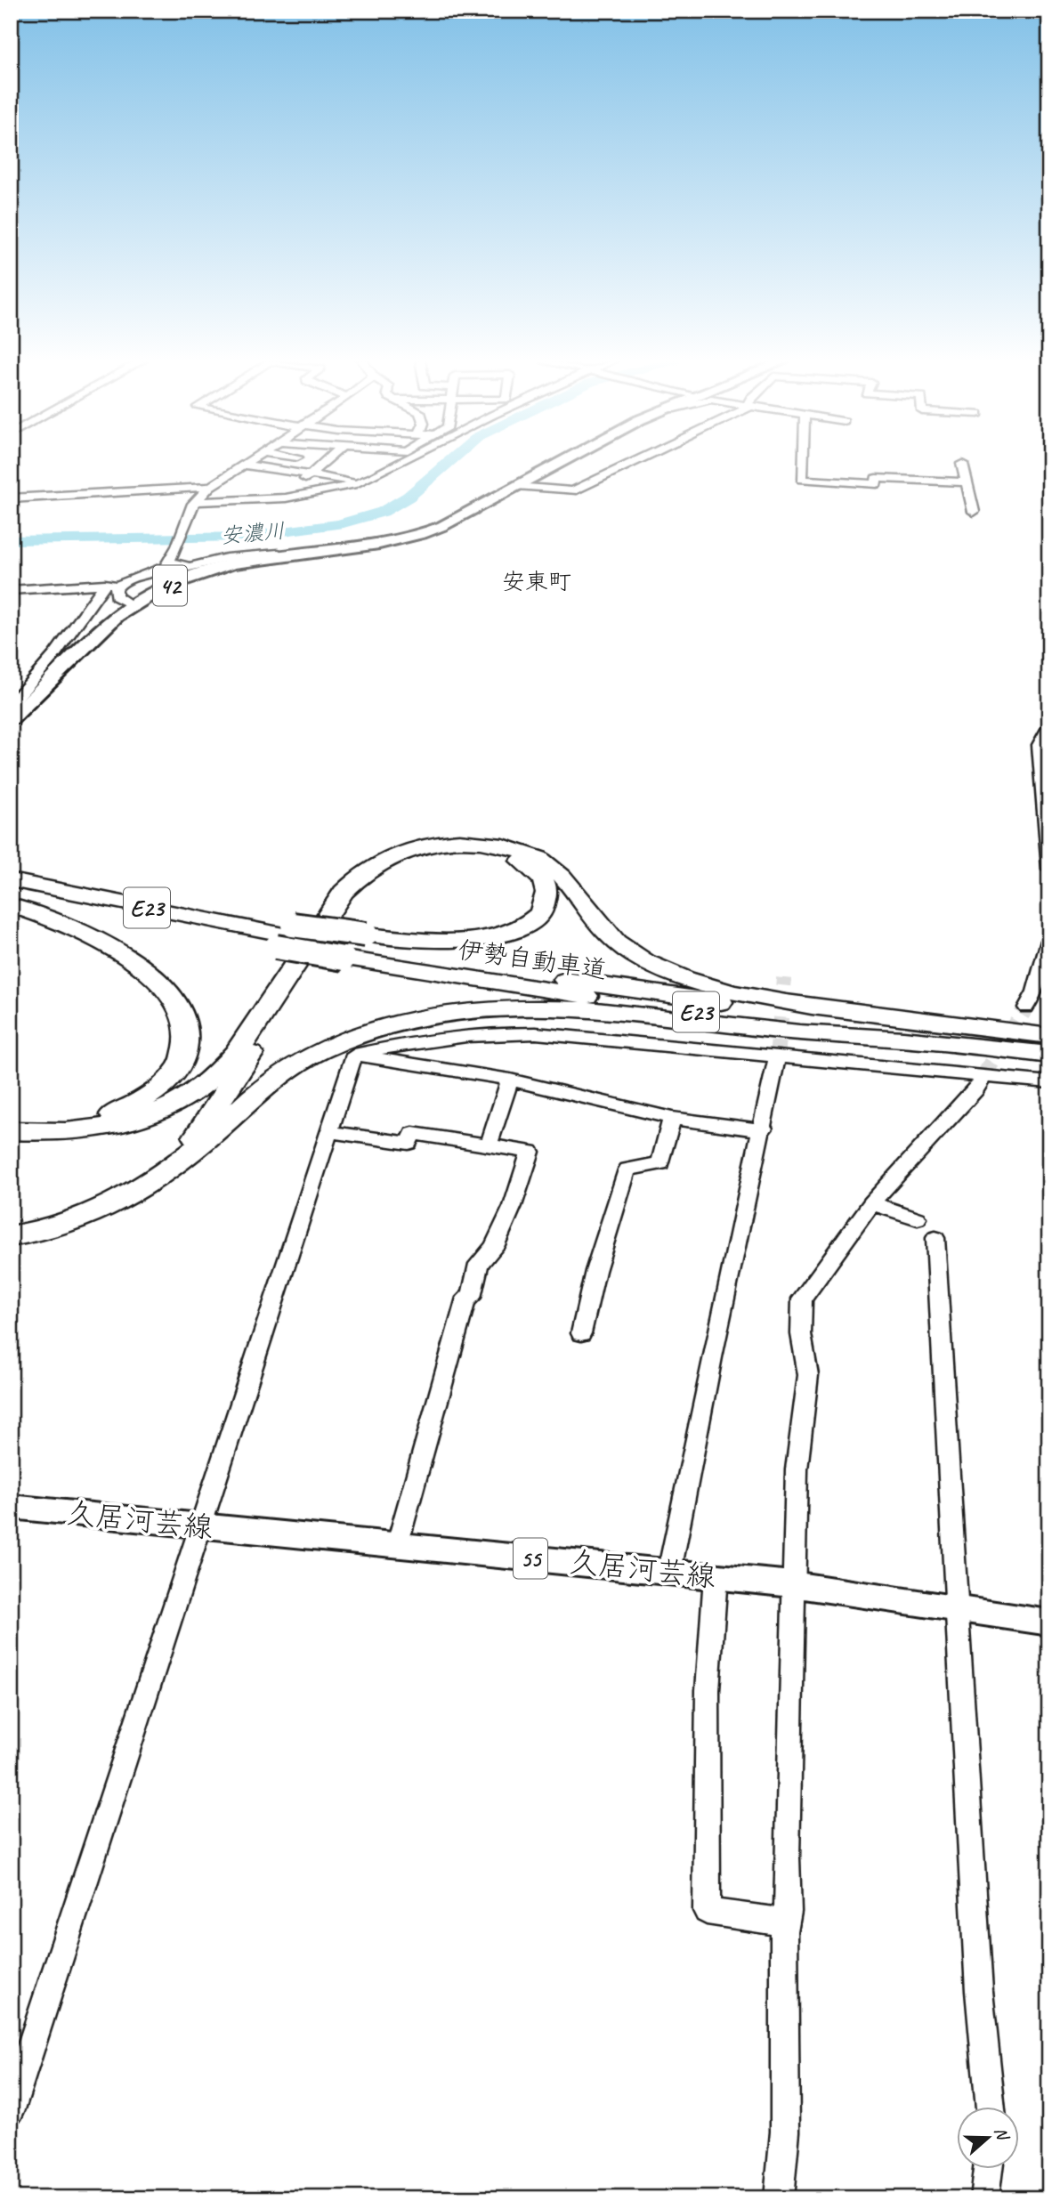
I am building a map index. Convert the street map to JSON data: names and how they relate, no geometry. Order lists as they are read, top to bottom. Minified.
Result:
{"streets":{"highway":["E23","伊勢自動車道"],"main road":["42","久居河芸線","55"]},"crossings":[["E23","伊勢自動車道"]],"districts":["安東町"],"water":["安濃川"],"north":"right"}
